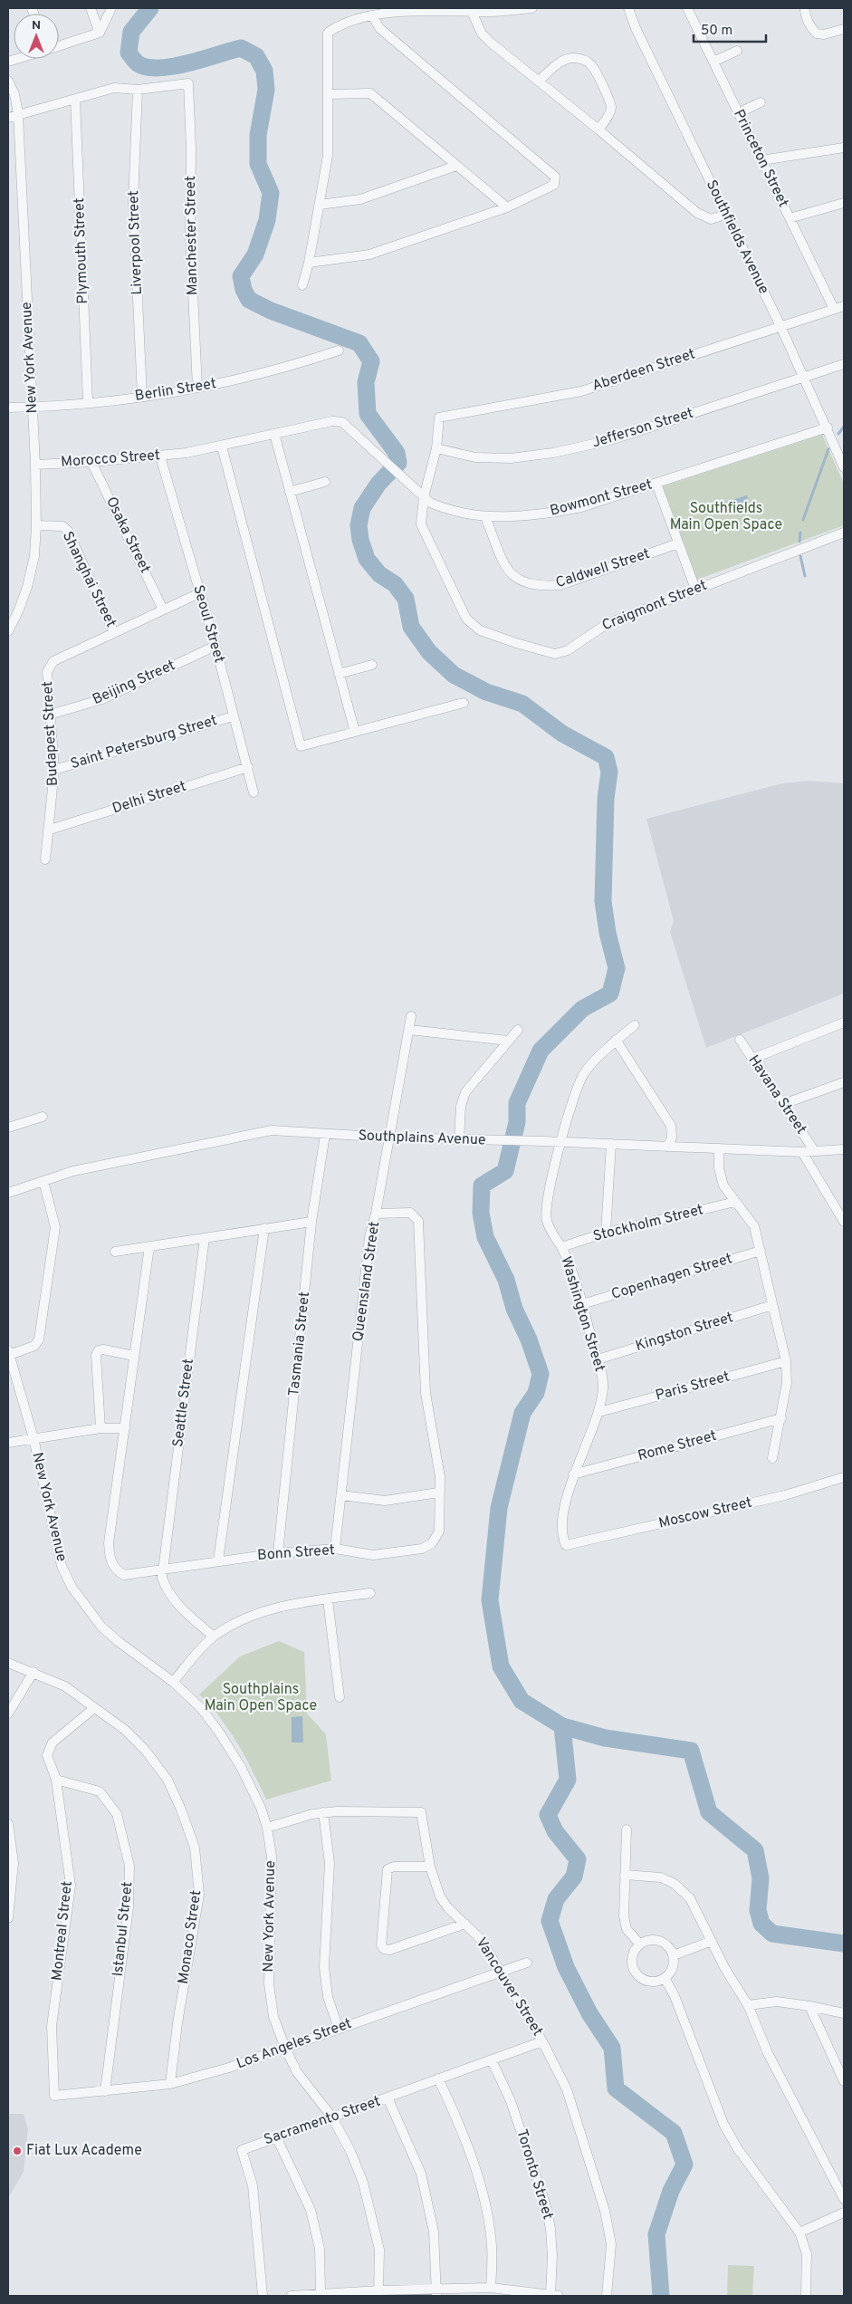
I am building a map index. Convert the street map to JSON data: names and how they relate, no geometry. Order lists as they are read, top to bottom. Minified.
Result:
{"streets":{"street":["Princeton Street","Manchester Street","Southfields Avenue","Liverpool Street","Plymouth Street","New York Avenue","Aberdeen Street","Berlin Street","Jefferson Street","Morocco Street","Bowmont Street","Osaka Street","Caldwell Street","Shanghai Street","Craigmont Street","Seoul Street","Beijing Street","Budapest Street","Saint Petersburg Street","Delhi Street","Havana Street","Southplains Avenue","Stockholm Street","Copenhagen Street","Queensland Street","Washington Street","Kingston Street","Tasmania Street","Paris Street","Seattle Street","Rome Street","Moscow Street","Bonn Street","Istanbul Street","Montreal Street","Monaco Street","Vancouver Street","Los Angeles Street","Sacramento Street","Toronto Street"]},"crossings":[["Princeton Street","Aberdeen Street"],["Manchester Street","Liverpool Street"],["Manchester Street","Berlin Street"],["Southfields Avenue","Aberdeen Street"],["Southfields Avenue","Jefferson Street"],["Southfields Avenue","Bowmont Street"],["Liverpool Street","Berlin Street"],["Plymouth Street","Berlin Street"],["New York Avenue","Berlin Street"],["New York Avenue","Morocco Street"],["New York Avenue","Shanghai Street"],["New York Avenue","Vancouver Street"],["New York Avenue","Los Angeles Street"],["New York Avenue","Sacramento Street"],["Aberdeen Street","Craigmont Street"],["Jefferson Street","Craigmont Street"],["Morocco Street","Bowmont Street"],["Morocco Street","Osaka Street"],["Morocco Street","Seoul Street"],["Bowmont Street","Caldwell Street"],["Bowmont Street","Craigmont Street"],["Osaka Street","Budapest Street"],["Shanghai Street","Budapest Street"],["Seoul Street","Beijing Street"],["Seoul Street","Budapest Street"],["Seoul Street","Saint Petersburg Street"],["Seoul Street","Delhi Street"],["Beijing Street","Budapest Street"],["Budapest Street","Saint Petersburg Street"],["Budapest Street","Delhi Street"],["Havana Street","Southplains Avenue"],["Southplains Avenue","Queensland Street"],["Southplains Avenue","Washington Street"],["Southplains Avenue","Tasmania Street"],["Stockholm Street","Washington Street"],["Copenhagen Street","Washington Street"],["Queensland Street","Bonn Street"],["Washington Street","Kingston Street"],["Washington Street","Paris Street"],["Washington Street","Rome Street"],["Washington Street","Moscow Street"],["Tasmania Street","Bonn Street"],["Seattle Street","Bonn Street"],["Istanbul Street","Montreal Street"],["Istanbul Street","Los Angeles Street"],["Montreal Street","Monaco Street"],["Montreal Street","Los Angeles Street"],["Monaco Street","Los Angeles Street"],["Vancouver Street","Los Angeles Street"],["Vancouver Street","Sacramento Street"],["Sacramento Street","Toronto Street"]],"parks":["Southfields Main Open Space","Southplains Main Open Space"],"places":["Fiat Lux Academe"],"scale_bar":"50 m","north":"top"}
